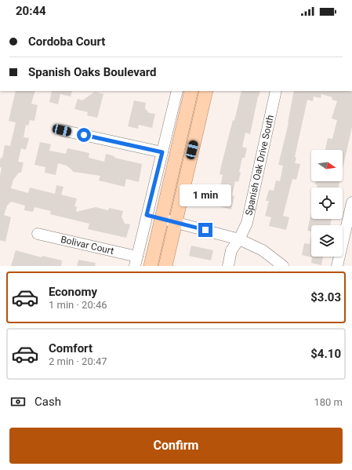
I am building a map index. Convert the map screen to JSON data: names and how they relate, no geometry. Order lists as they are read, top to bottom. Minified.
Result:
{"streets":{"street":["Spanish Oak Drive South","Bolivar Court"]},"north":"right","page":{"status":"20:44","banner":["Cordoba Court","Spanish Oaks Boulevard"],"bubble":"1 min","list":[{"name":"Economy","note":"1 min · 20:46","value":"$3.03"},{"name":"Comfort","note":"2 min · 20:47","value":"$4.10"}],"pay":["Cash","180 m"],"buttons":"Confirm"}}
